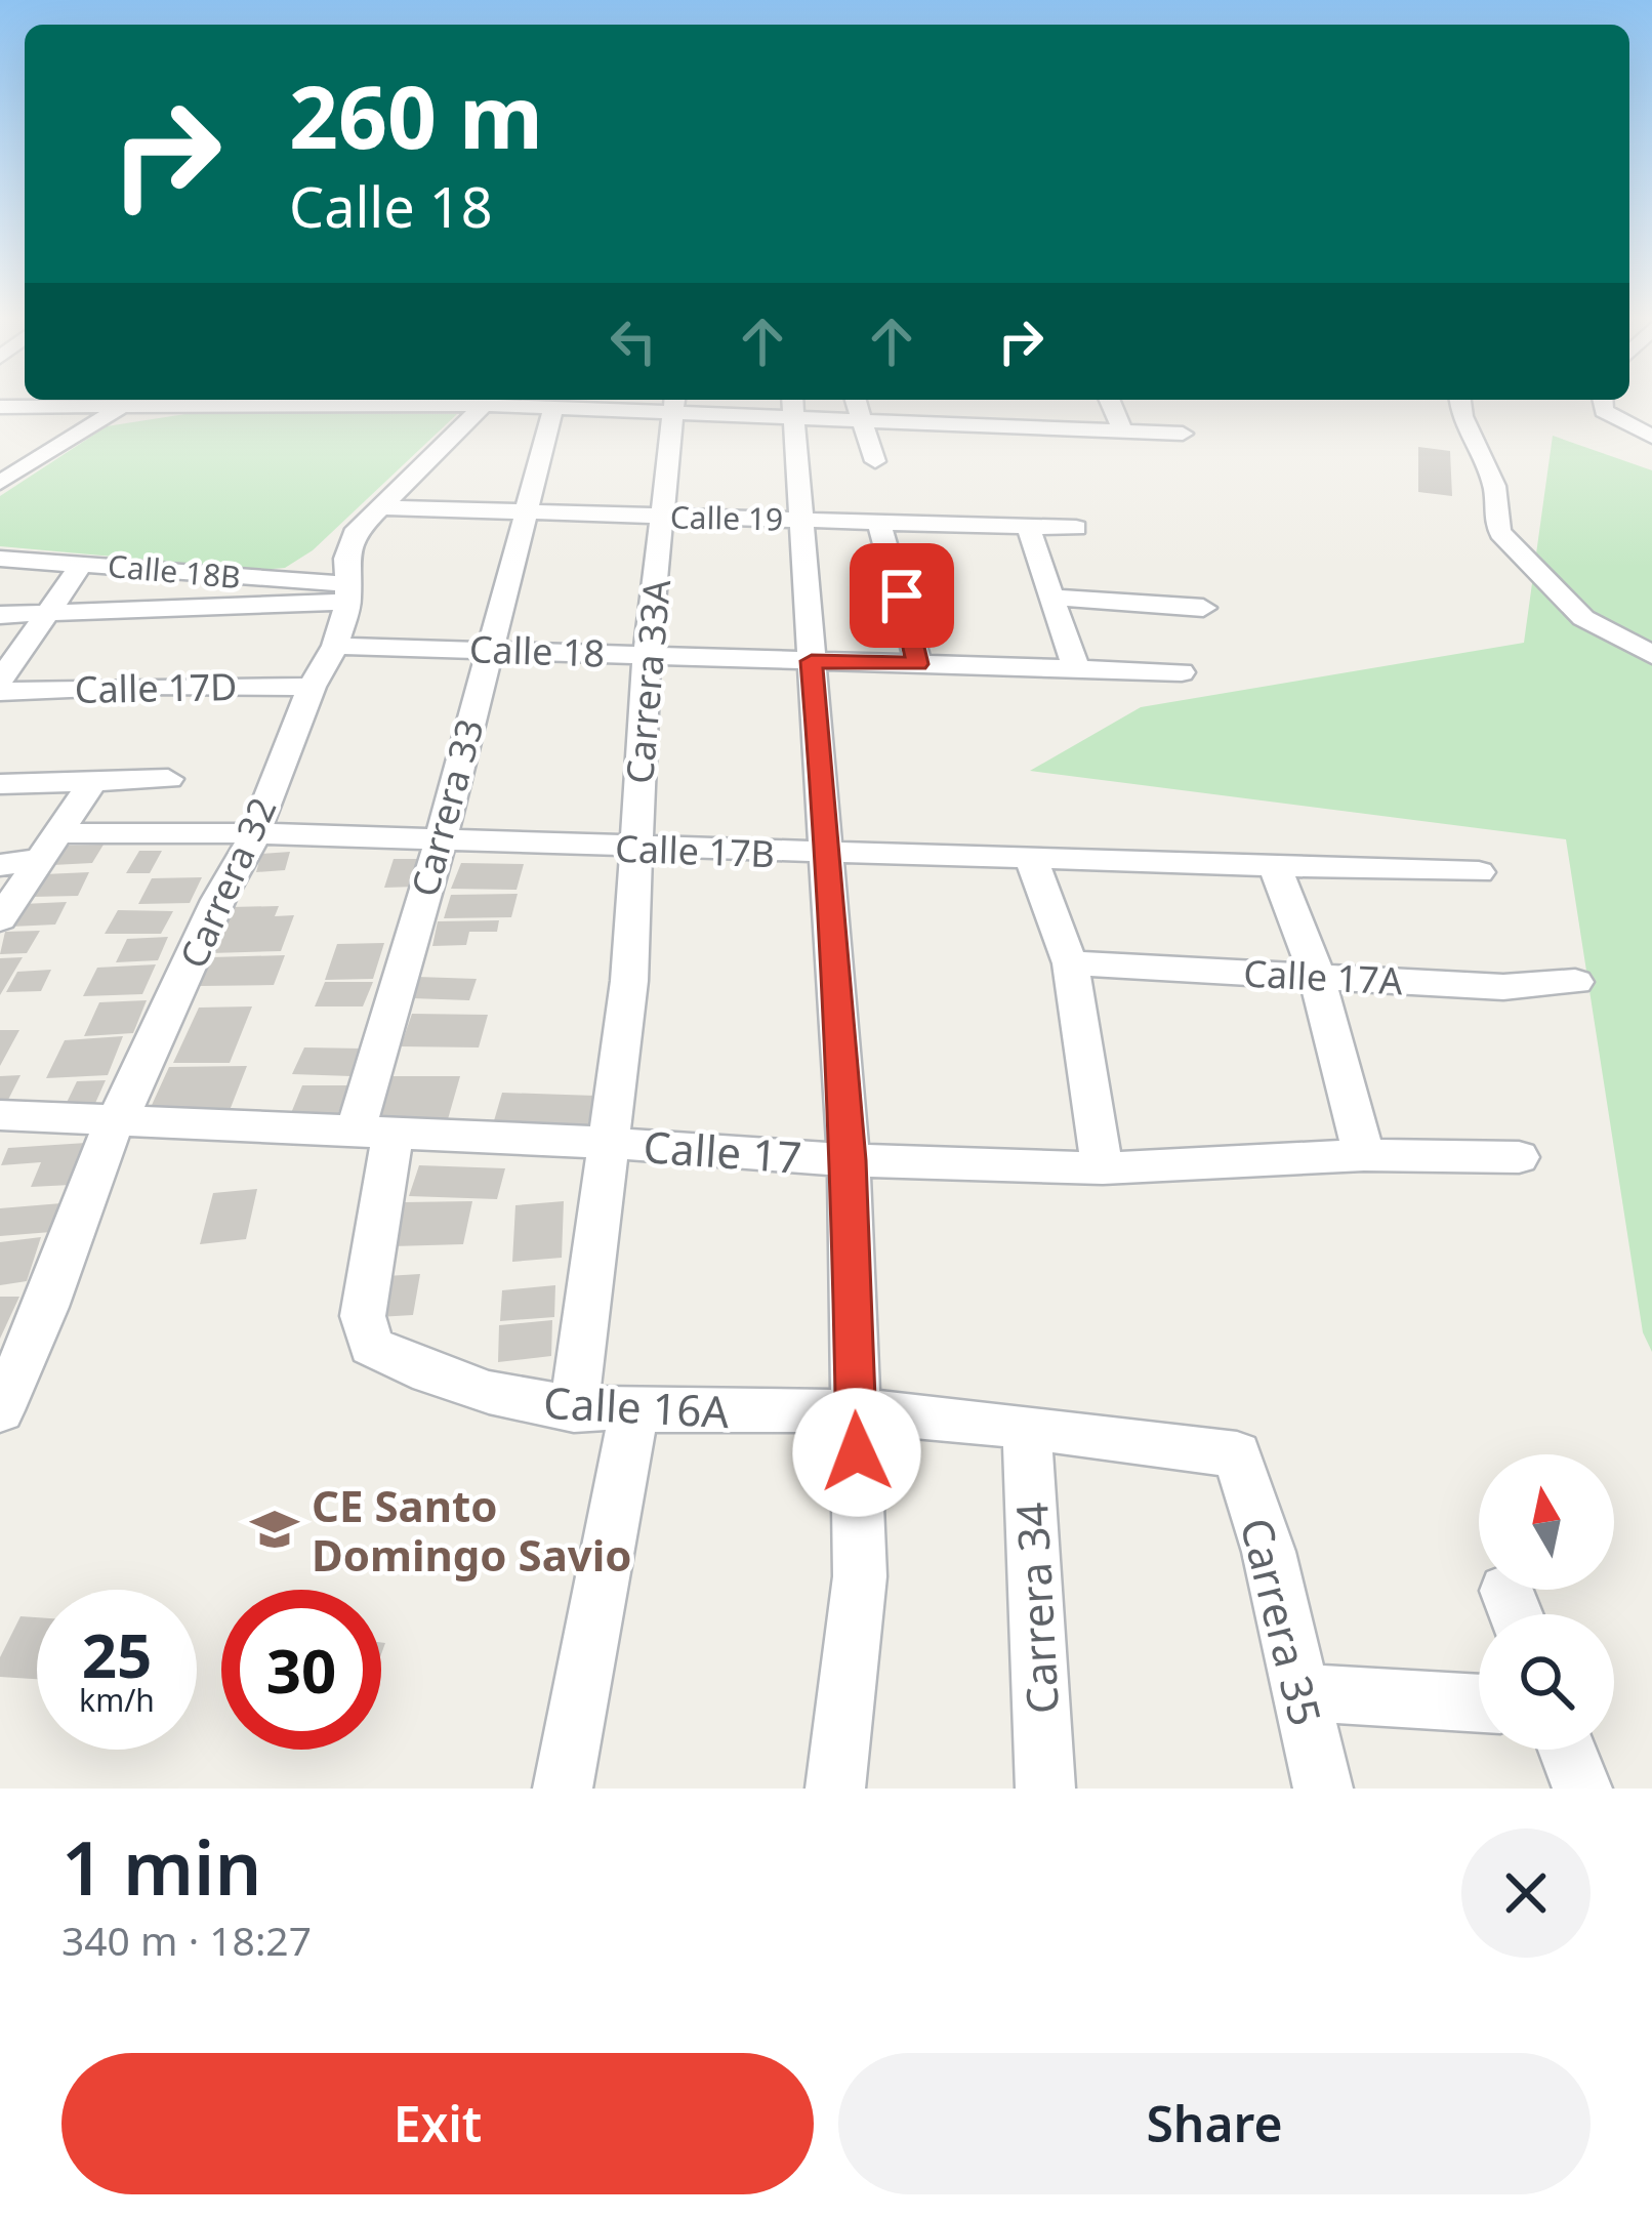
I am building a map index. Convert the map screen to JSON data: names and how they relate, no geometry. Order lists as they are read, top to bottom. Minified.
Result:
{"streets":{"street":["Calle 19","Calle 18B","Calle 18","Carrera 33A","Calle 17D","Carrera 33","Calle 17B","Carrera 32","Calle 17A","Calle 17","Calle 16A","Carrera 34","Carrera 35"]},"crossings":[["Calle 19","Carrera 33A"],["Calle 19","Carrera 33"],["Calle 19","Carrera 32"],["Calle 18B","Carrera 32"],["Calle 18","Carrera 33A"],["Calle 18","Carrera 33"],["Calle 18","Carrera 32"],["Carrera 33A","Calle 17B"],["Carrera 33A","Calle 17"],["Carrera 33A","Calle 16A"],["Calle 17D","Carrera 32"],["Carrera 33","Calle 17B"],["Carrera 33","Calle 17"],["Carrera 33","Calle 16A"],["Calle 17B","Carrera 32"],["Carrera 32","Calle 17"],["Calle 16A","Carrera 34"],["Calle 16A","Carrera 35"]],"places":{"school or university":["CE Santo Domingo Savio"]},"north":"top","page":{"turn":["260 m","Calle 18"],"speed":"25 km/h","limit":"30","heading":["1 min","340 m · 18:27"],"buttons":["Exit","Share"]}}
